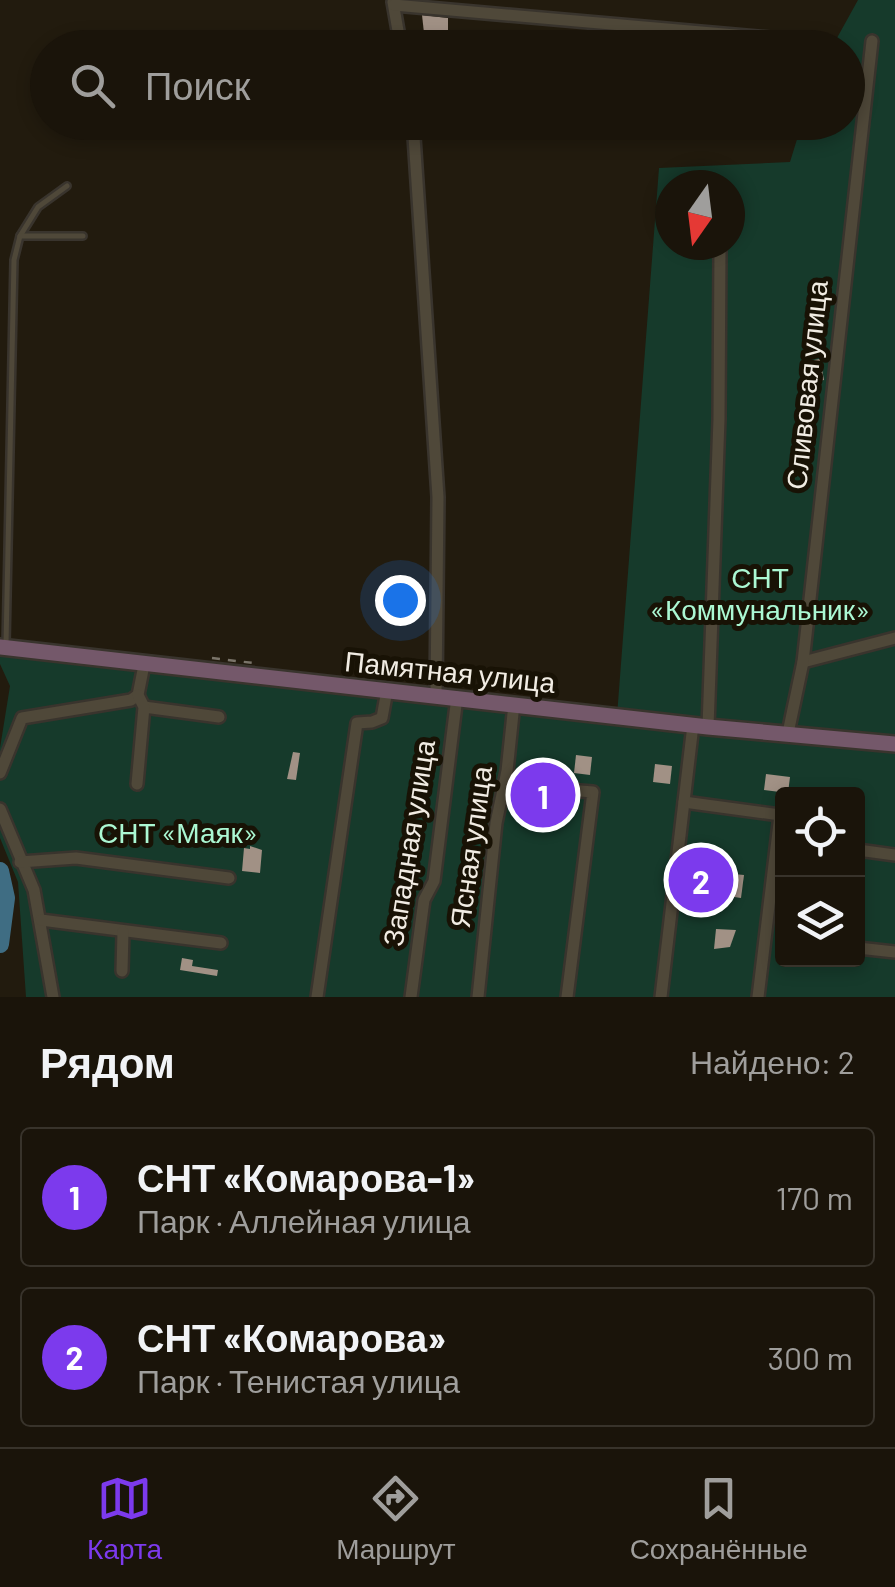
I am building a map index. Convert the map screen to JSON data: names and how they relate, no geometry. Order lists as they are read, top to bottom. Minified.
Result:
{"streets":{"street":["Сливовая улица","Памятная улица","Западная улица","Ясная улица"]},"crossings":[["Сливовая улица","Памятная улица"],["Памятная улица","Западная улица"],["Памятная улица","Ясная улица"]],"parks":["СНТ «Коммунальник»","СНТ «Маяк»"],"north":"bottom","page":{"search":"Поиск","pins":["1","2"],"heading":["Рядом","Найдено: 2"],"list":[{"mark":"1","name":"СНТ «Комарова-1»","note":"Парк · Аллейная улица","value":"170 m"},{"mark":"2","name":"СНТ «Комарова»","note":"Парк · Тенистая улица","value":"300 m"}],"nav":["Карта","Маршрут","Сохранённые"]}}
